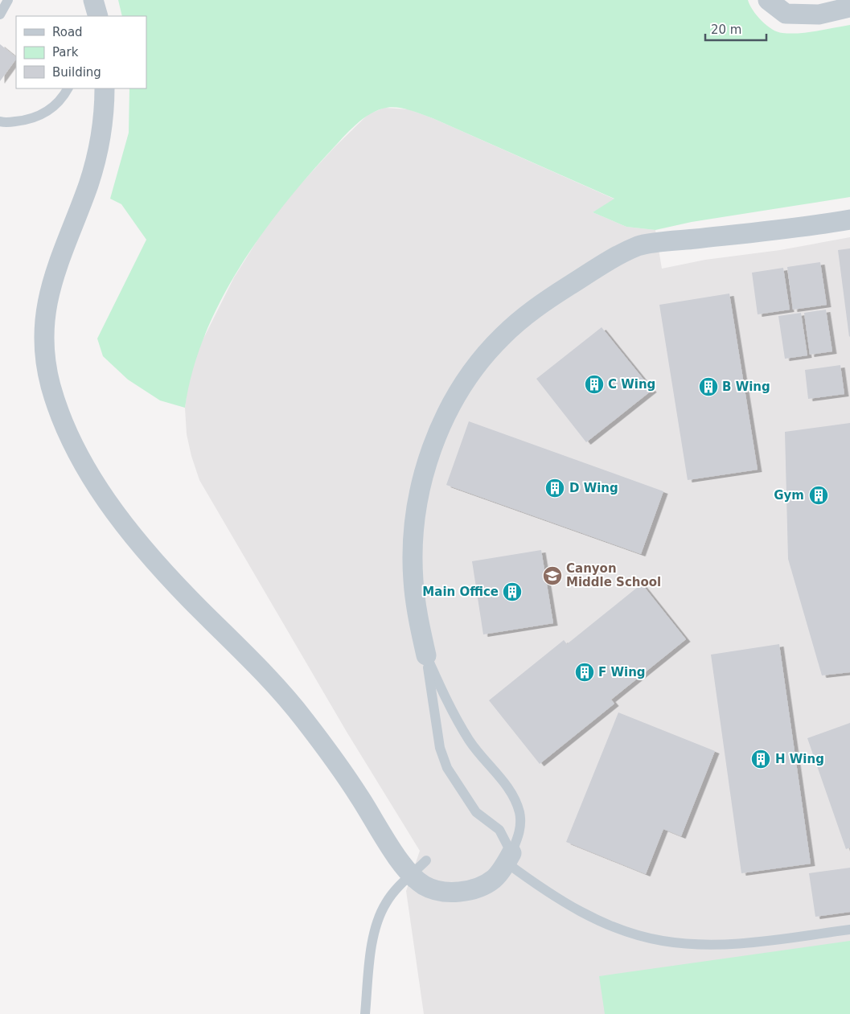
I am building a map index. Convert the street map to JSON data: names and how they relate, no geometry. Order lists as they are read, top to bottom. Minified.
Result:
{"places":{"building":["C Wing","B Wing","D Wing","Gym","Main Office","F Wing","H Wing"],"school or university":["Canyon Middle School"]},"legend":["Road","Park","Building"],"scale_bar":"20 m"}
